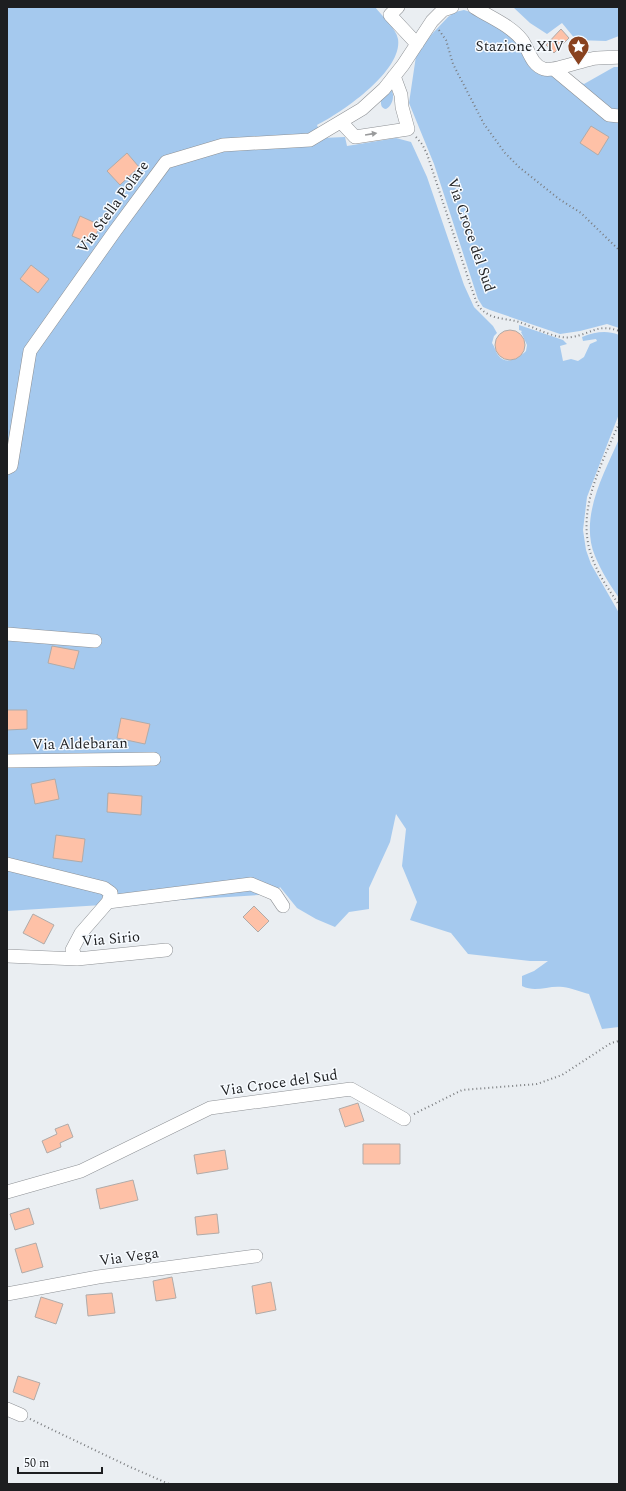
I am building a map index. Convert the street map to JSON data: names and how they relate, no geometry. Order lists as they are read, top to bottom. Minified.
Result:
{"streets":{"street":["Via Stella Polare","Via Croce del Sud","Via Aldebaran","Via Sirio","Via Vega"]},"places":{"place":["Stazione XIV"]},"scale_bar":"50 m"}
